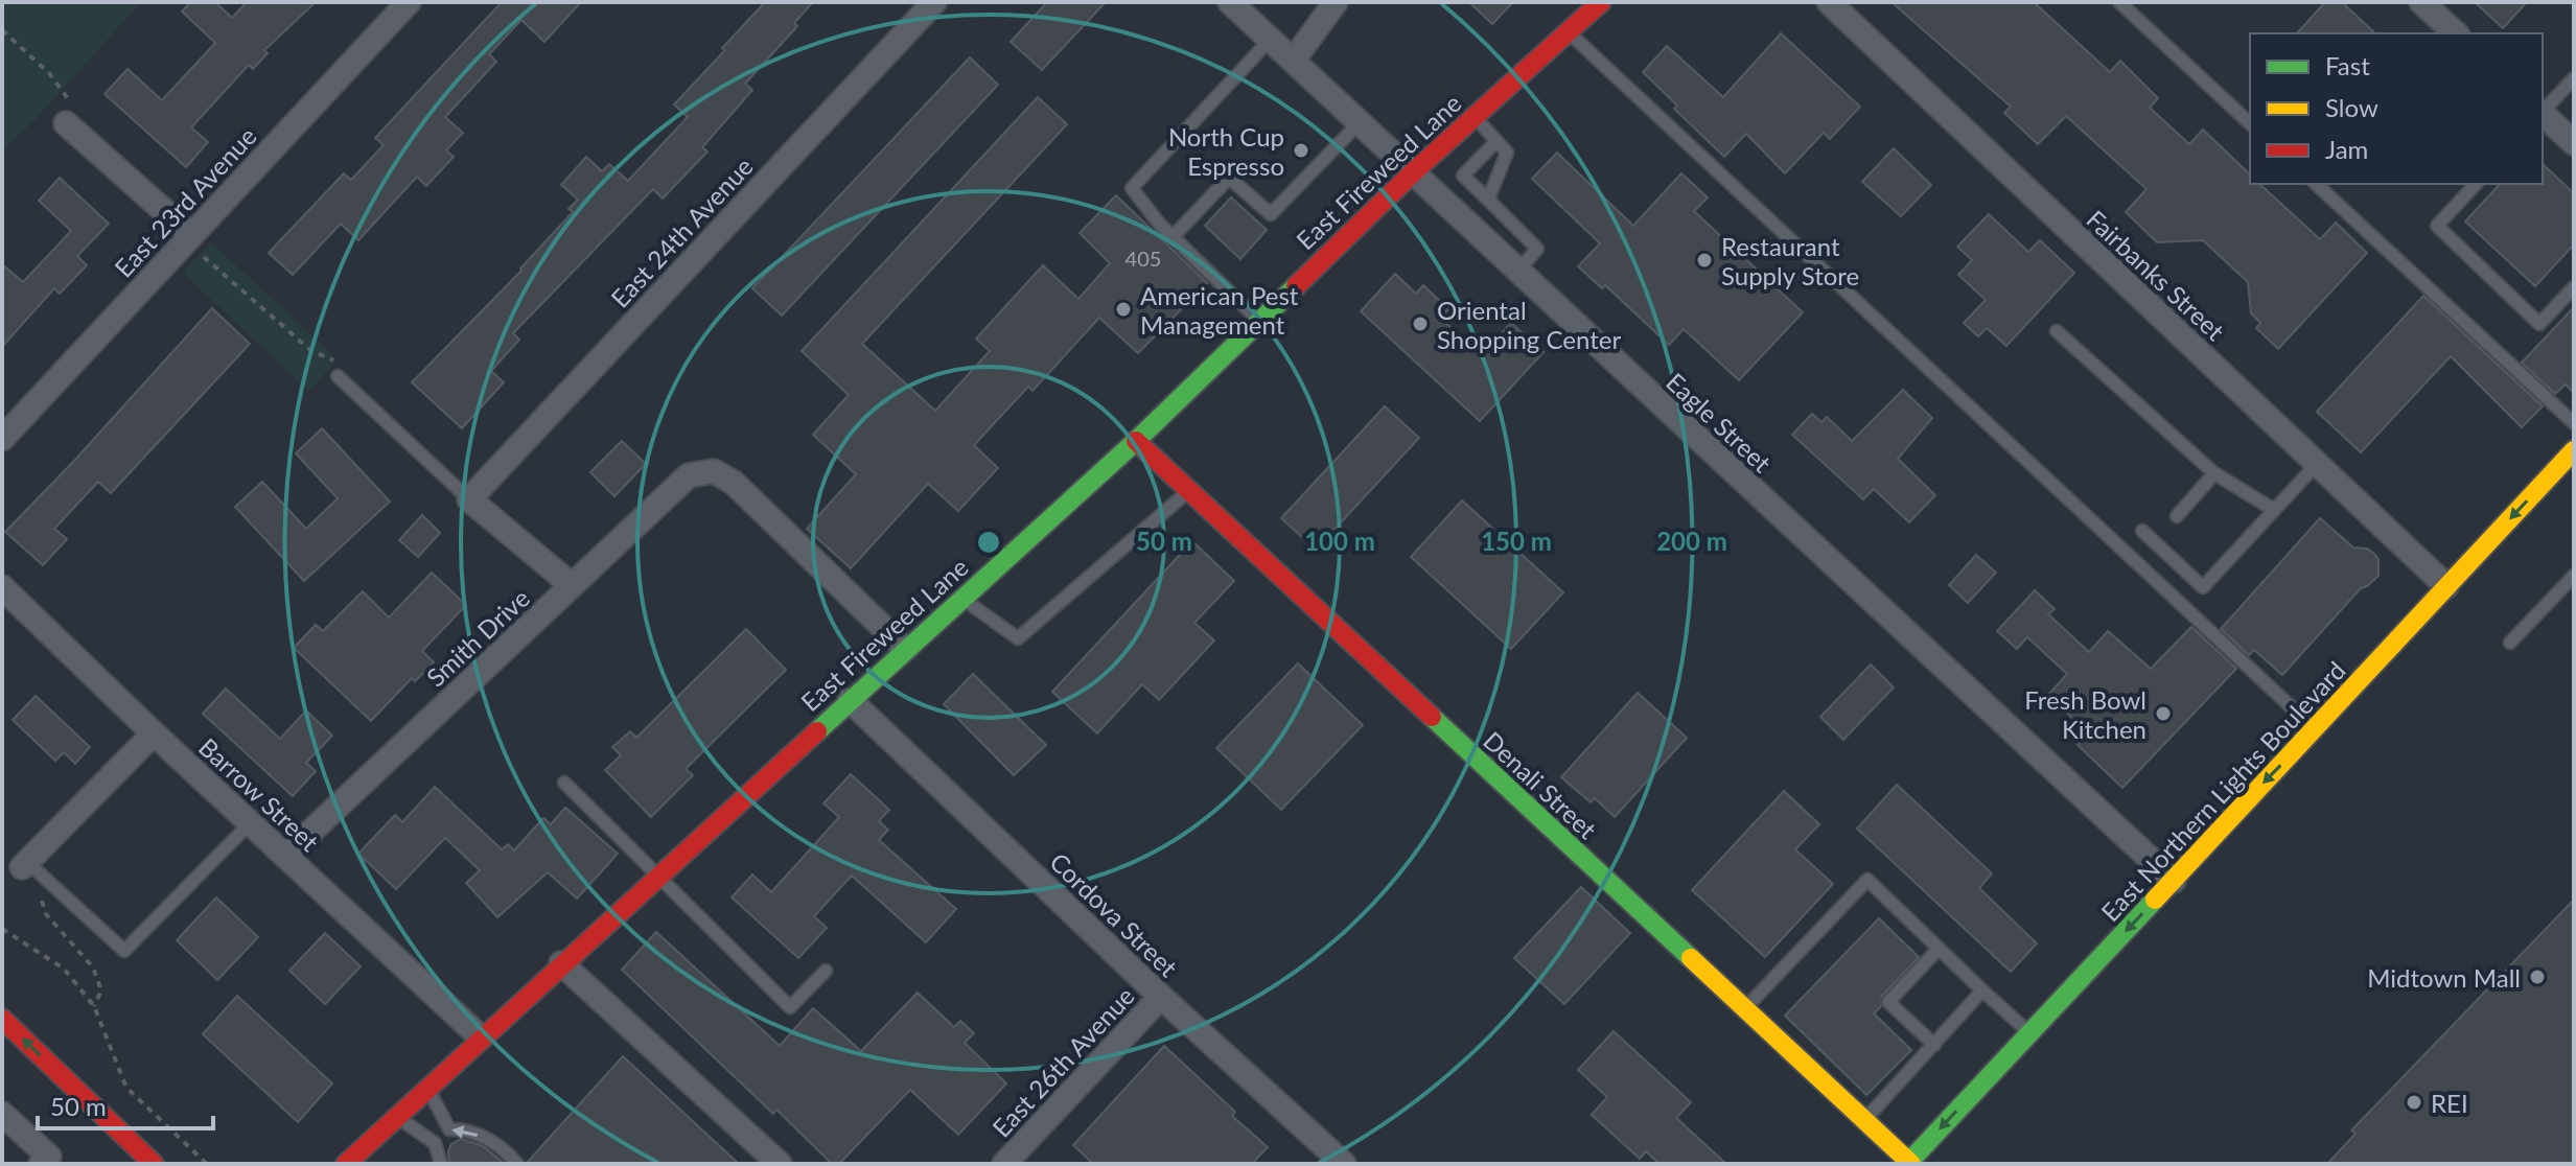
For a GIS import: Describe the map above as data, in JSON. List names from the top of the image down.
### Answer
{
  "streets": {
    "main road": ["East Fireweed Lane", "Denali Street", "East Northern Lights Boulevard"],
    "street": [
      "East 23rd Avenue",
      "East 24th Avenue",
      "Fairbanks Street",
      "Eagle Street",
      "Smith Drive",
      "Barrow Street",
      "Cordova Street",
      "East 26th Avenue"
    ]
  },
  "crossings": [
    ["East Fireweed Lane", "Eagle Street"],
    ["East Fireweed Lane", "Smith Drive"],
    ["East Fireweed Lane", "Denali Street"],
    ["East Fireweed Lane", "Barrow Street"],
    ["East Fireweed Lane", "Cordova Street"],
    ["Fairbanks Street", "East Northern Lights Boulevard"],
    ["Eagle Street", "East Northern Lights Boulevard"],
    ["Smith Drive", "Barrow Street"],
    ["Denali Street", "East Northern Lights Boulevard"],
    ["Cordova Street", "East 26th Avenue"]
  ],
  "one_way": ["East Northern Lights Boulevard"],
  "places": [
    "North Cup Espresso",
    "Restaurant Supply Store",
    "American Pest Management",
    "Oriental Shopping Center",
    "Fresh Bowl Kitchen",
    "Midtown Mall",
    "REI"
  ],
  "house_numbers": ["405"],
  "legend": ["Fast", "Slow", "Jam"],
  "scale_bar": "50 m",
  "rings": [
    "50 m",
    "100 m",
    "150 m",
    "200 m"
  ]
}
